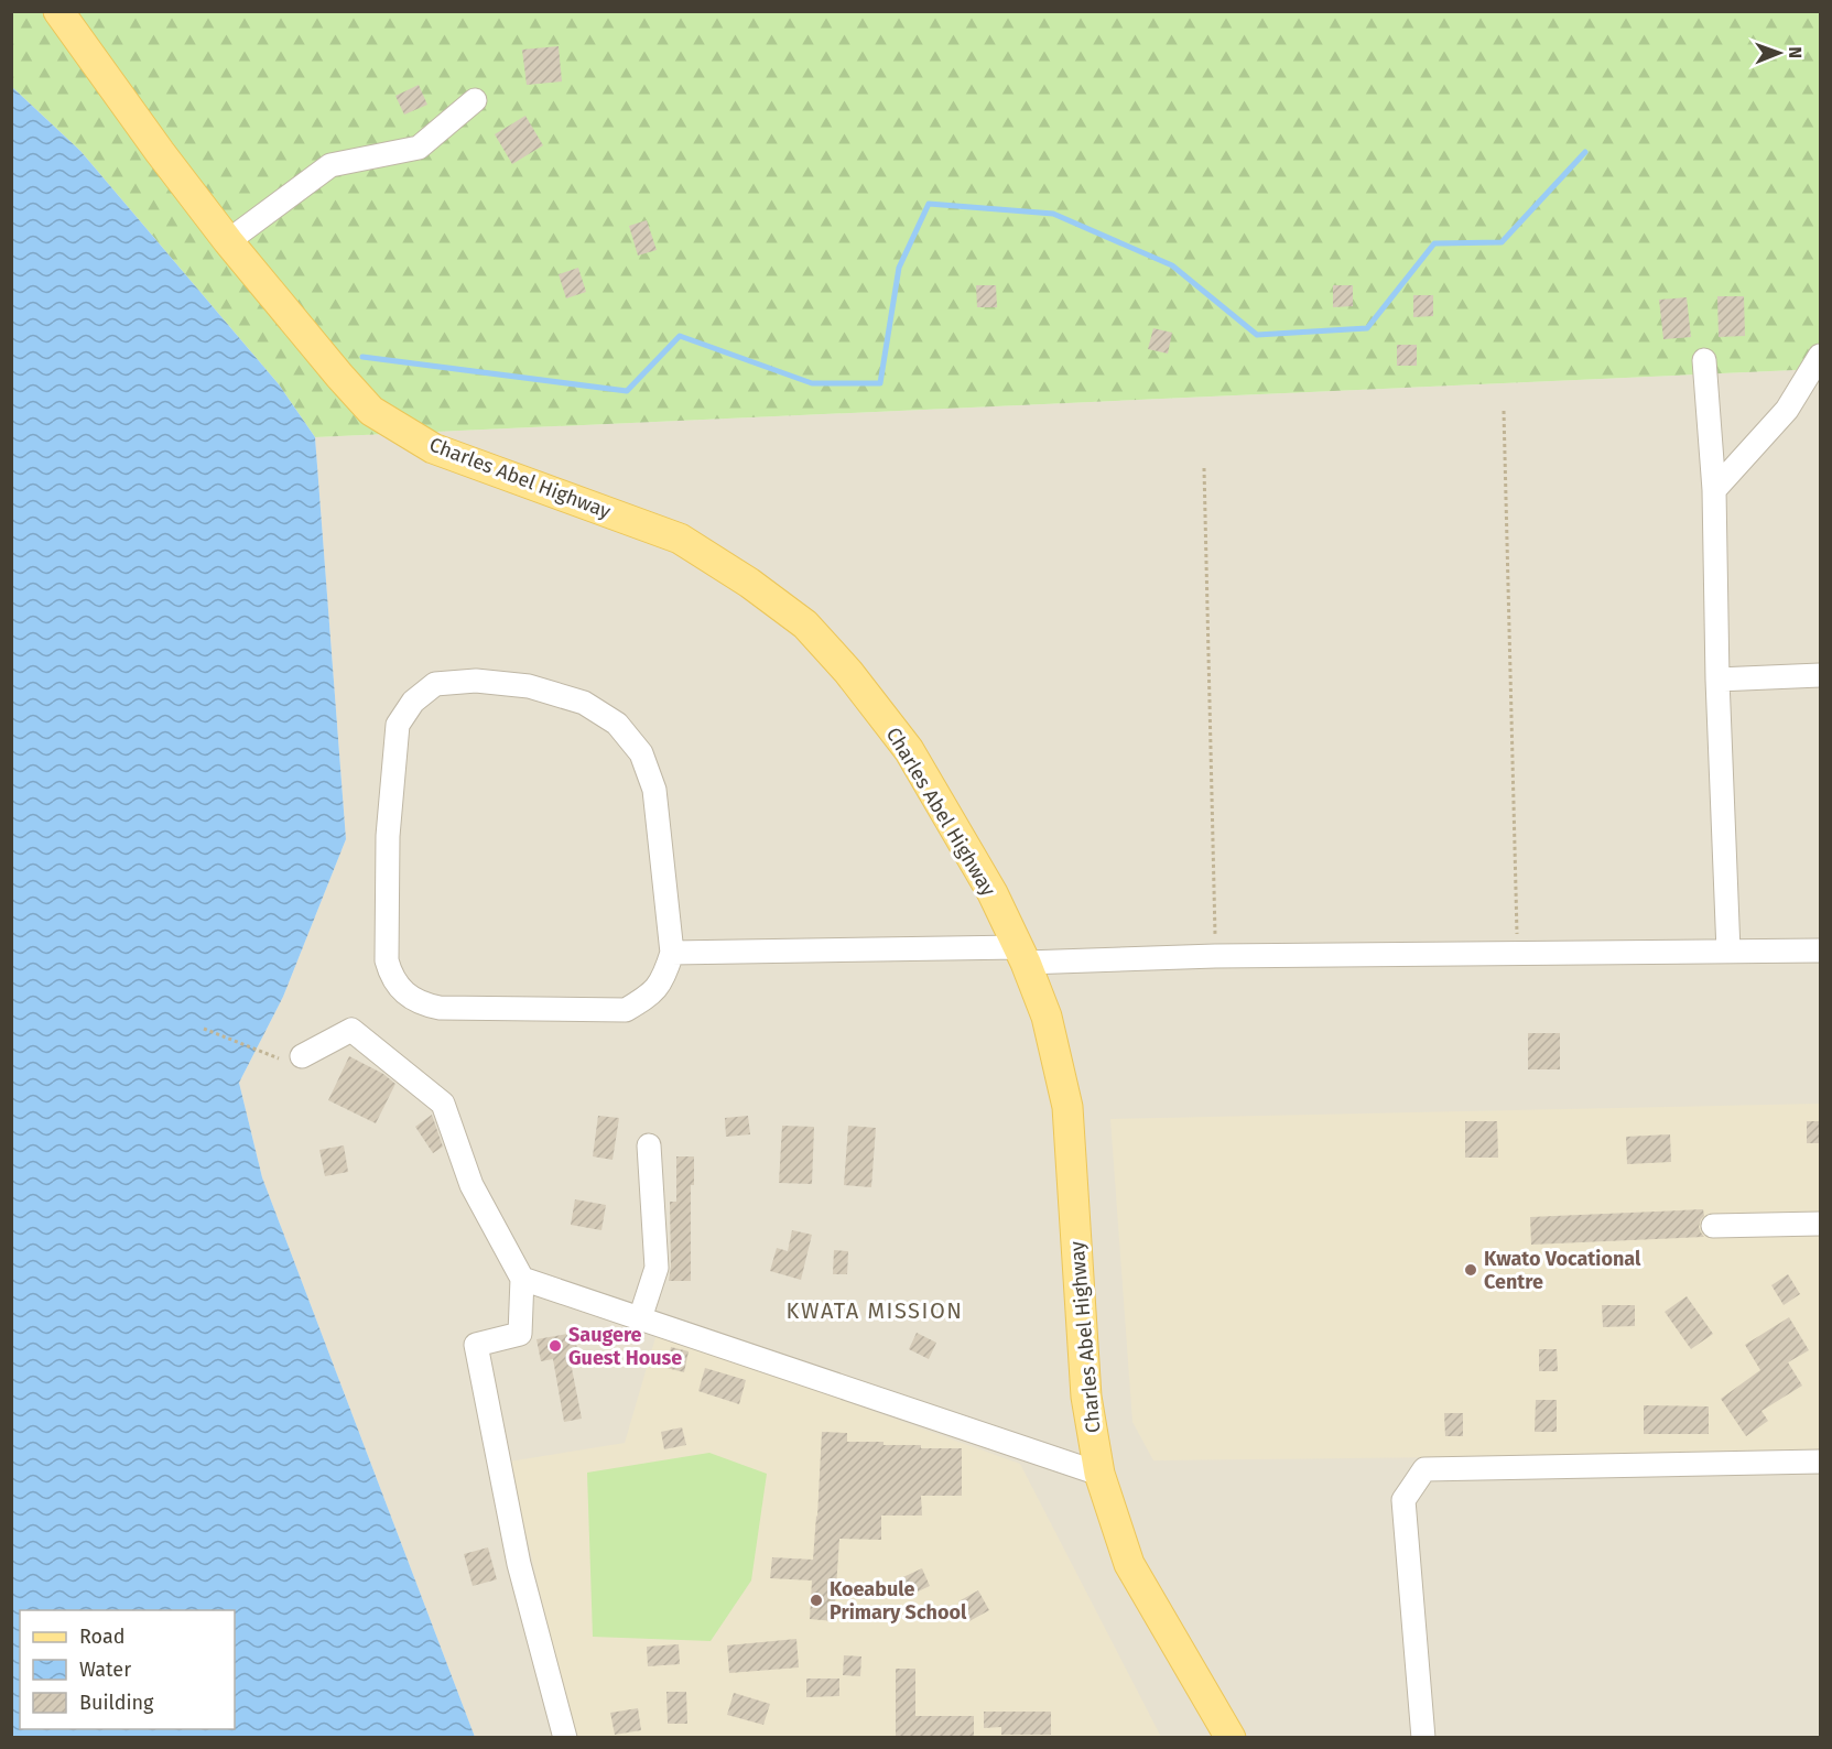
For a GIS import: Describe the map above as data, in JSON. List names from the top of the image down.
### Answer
{
  "streets": {
    "main road": ["Charles Abel Highway"]
  },
  "districts": ["KWATA MISSION"],
  "places": ["Kwato Vocational Centre", "Saugere Guest House", "Koeabule Primary School"],
  "legend": ["Road", "Water", "Building"],
  "north": "right"
}
